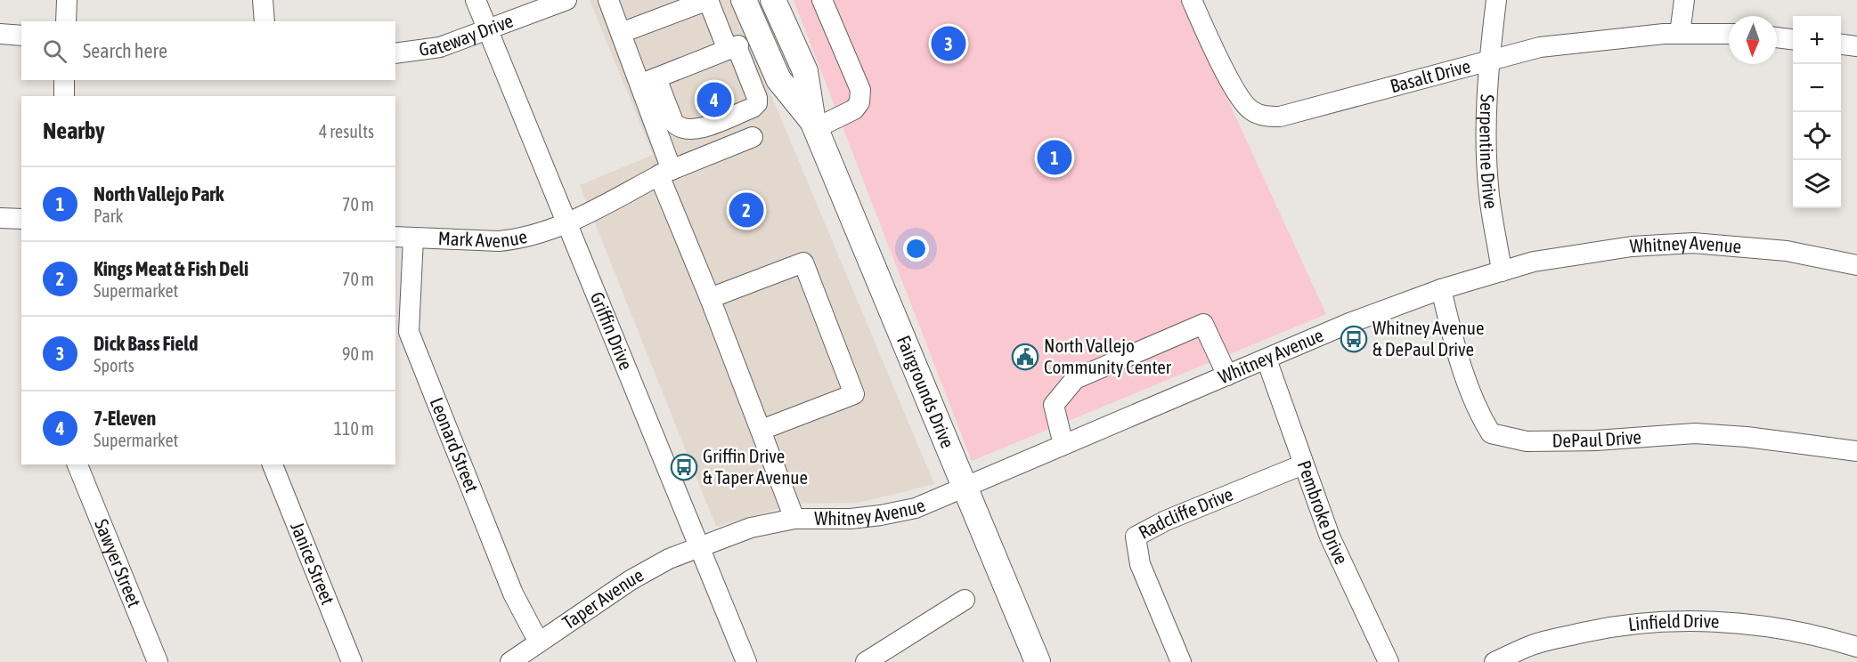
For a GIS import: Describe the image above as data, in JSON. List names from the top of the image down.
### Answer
{
  "streets": {
    "main road": ["Fairgrounds Drive"],
    "street": [
      "Gateway Drive",
      "Basalt Drive",
      "Serpentine Drive",
      "Mark Avenue",
      "Whitney Avenue",
      "Griffin Drive",
      "DePaul Drive",
      "Leonard Street",
      "Pembroke Drive",
      "Radcliffe Drive",
      "Sawyer Street",
      "Janice Street",
      "Taper Avenue",
      "Linfield Drive"
    ]
  },
  "crossings": [
    ["Gateway Drive", "Griffin Drive"],
    ["Basalt Drive", "Serpentine Drive"],
    ["Serpentine Drive", "Whitney Avenue"],
    ["Mark Avenue", "Griffin Drive"],
    ["Mark Avenue", "Leonard Street"],
    ["Whitney Avenue", "Griffin Drive"],
    ["Whitney Avenue", "Fairgrounds Drive"],
    ["Whitney Avenue", "DePaul Drive"],
    ["Whitney Avenue", "Pembroke Drive"],
    ["Whitney Avenue", "Taper Avenue"],
    ["Griffin Drive", "Taper Avenue"],
    ["Leonard Street", "Taper Avenue"],
    ["Pembroke Drive", "Radcliffe Drive"]
  ],
  "places": {
    "bus stop": ["Whitney Avenue & DePaul Drive", "Griffin Drive & Taper Avenue"],
    "public building": ["North Vallejo Community Center"]
  },
  "north": "bottom",
  "page": {
    "map_buttons": ["+", "−"],
    "search": "Search here",
    "pins": [
      "3",
      "4",
      "1",
      "2"
    ],
    "heading": ["Nearby", "4 results"],
    "list": [
      {
        "mark": "1",
        "name": "North Vallejo Park",
        "note": "Park",
        "value": "70 m"
      },
      {
        "mark": "2",
        "name": "Kings Meat & Fish Deli",
        "note": "Supermarket",
        "value": "70 m"
      },
      {
        "mark": "3",
        "name": "Dick Bass Field",
        "note": "Sports",
        "value": "90 m"
      },
      {
        "mark": "4",
        "name": "7-Eleven",
        "note": "Supermarket",
        "value": "110 m"
      }
    ]
  }
}
